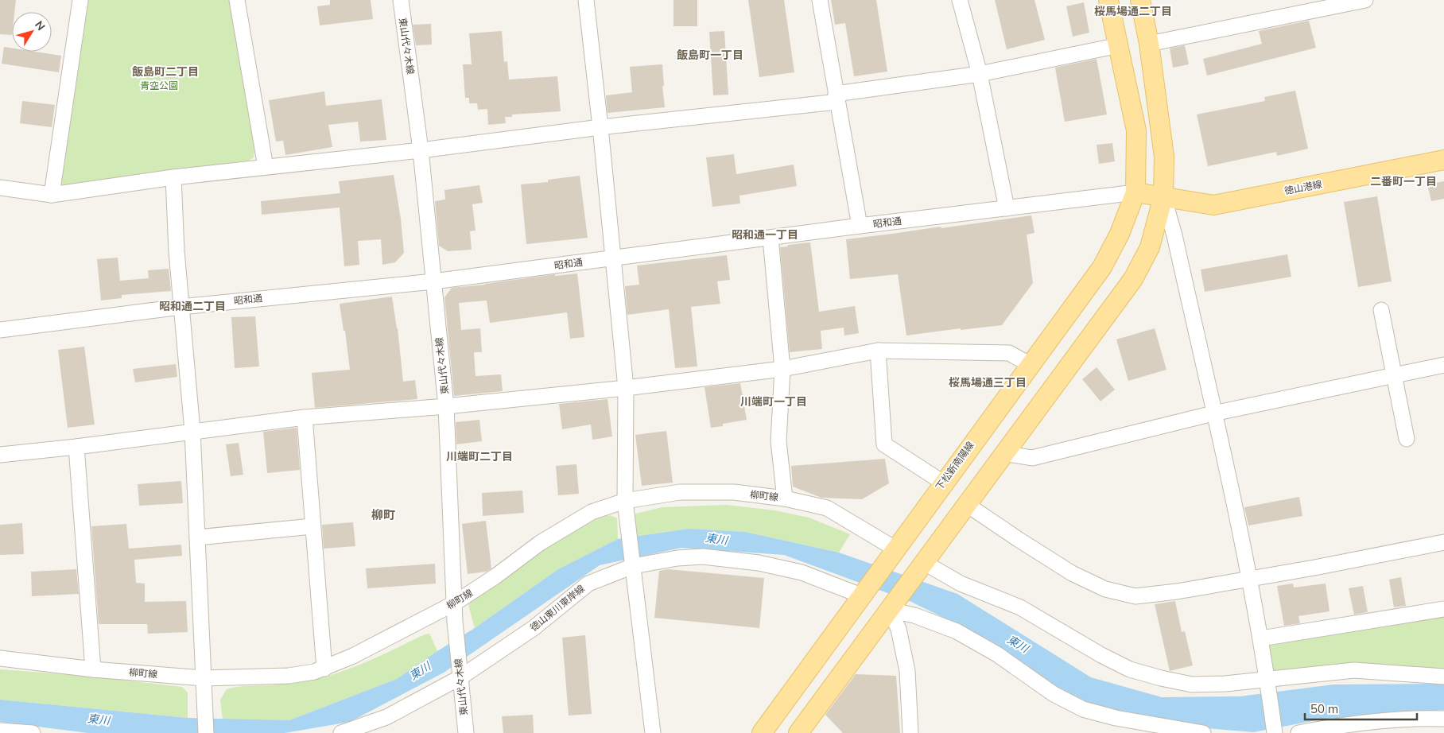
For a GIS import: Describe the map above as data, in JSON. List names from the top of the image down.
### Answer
{
  "streets": {
    "main road": ["徳山港線", "下松新南陽線"],
    "street": [
      "東山代々木線",
      "昭和通",
      "柳町線",
      "徳山東川東岸線"
    ]
  },
  "crossings": [
    ["東山代々木線", "昭和通"],
    ["東山代々木線", "柳町線"],
    ["東山代々木線", "徳山東川東岸線"],
    ["徳山港線", "昭和通"],
    ["徳山港線", "下松新南陽線"],
    ["昭和通", "下松新南陽線"],
    ["下松新南陽線", "柳町線"],
    ["下松新南陽線", "徳山東川東岸線"]
  ],
  "districts": [
    "桜馬場通二丁目",
    "飯島町一丁目",
    "飯島町二丁目",
    "二番町一丁目",
    "昭和通一丁目",
    "昭和通二丁目",
    "桜馬場通三丁目",
    "川端町一丁目",
    "川端町二丁目",
    "柳町"
  ],
  "water": ["東川"],
  "parks": ["青空公園"],
  "scale_bar": "50 m",
  "north": "top right"
}
